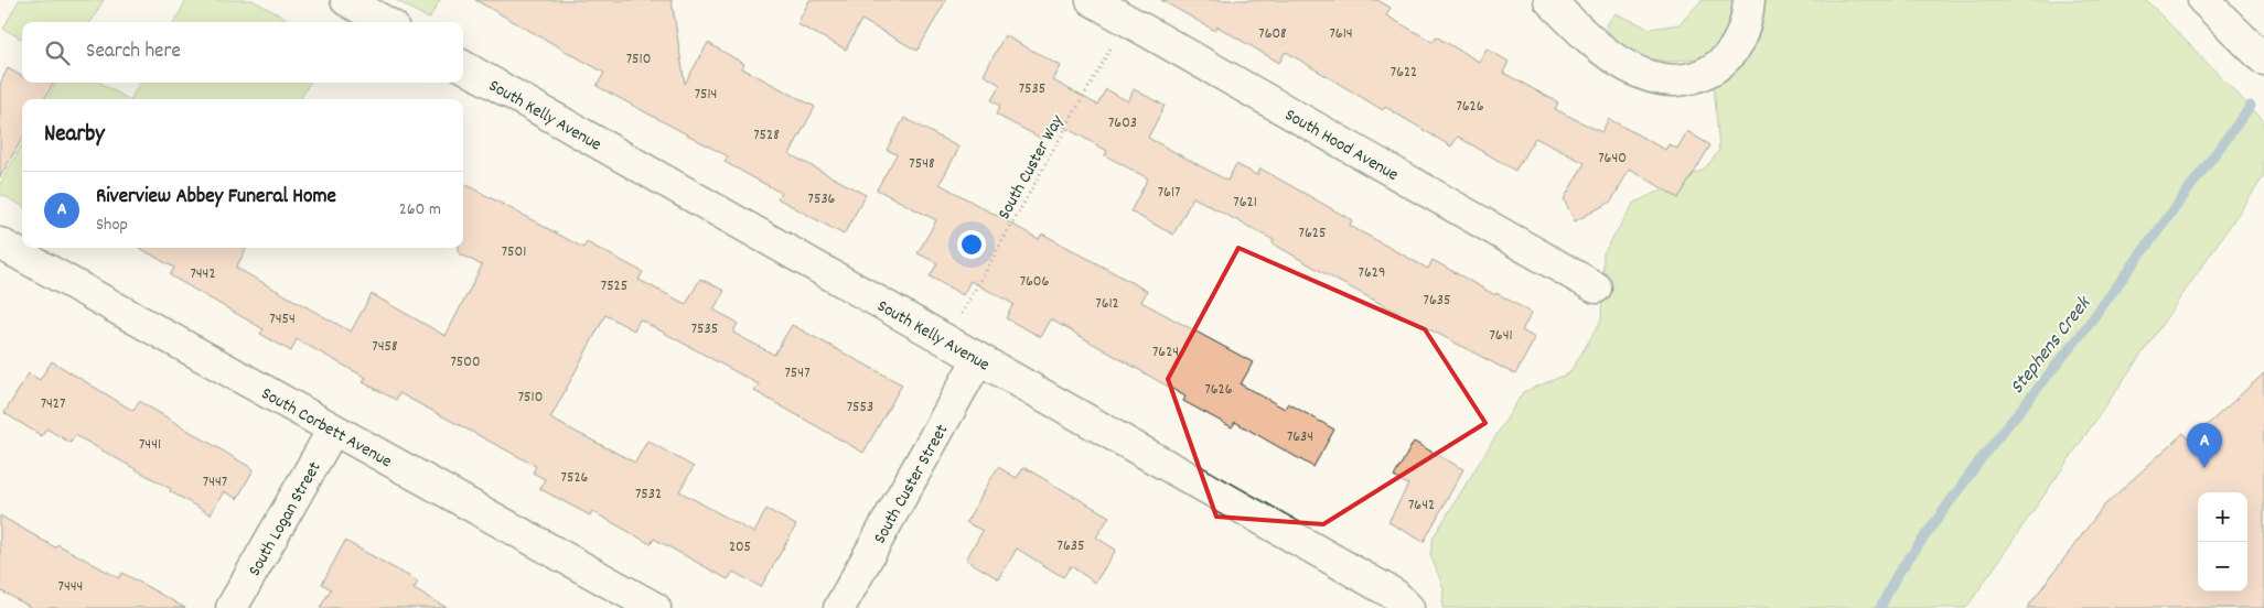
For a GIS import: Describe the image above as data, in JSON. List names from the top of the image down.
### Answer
{
  "streets": {
    "street": [
      "South Kelly Avenue",
      "South Hood Avenue",
      "South Corbett Avenue",
      "South Custer Street",
      "South Logan Street"
    ],
    "path": ["South Custer Way"]
  },
  "crossings": [
    ["South Kelly Avenue", "South Custer Street"],
    ["South Corbett Avenue", "South Logan Street"]
  ],
  "water": ["Stephens Creek"],
  "house_numbers": [
    "7608",
    "7614",
    "7510",
    "7622",
    "7535",
    "7514",
    "7626",
    "7603",
    "7528",
    "7640",
    "7548",
    "7617",
    "7536",
    "7621",
    "7625",
    "7501",
    "7629",
    "7442",
    "7606",
    "7525",
    "7635",
    "7612",
    "7454",
    "7535",
    "7641",
    "7458",
    "7624",
    "7500",
    "7547",
    "7626",
    "7510",
    "7427",
    "7553",
    "7634",
    "7441",
    "7526",
    "7447",
    "7532",
    "7642",
    "7635",
    "205",
    "7444"
  ],
  "page": {
    "search": "Search here",
    "heading": "Nearby",
    "list": [
      {
        "mark": "A",
        "name": "Riverview Abbey Funeral Home",
        "note": "Shop",
        "value": "260 m"
      }
    ],
    "pins": "A",
    "map_buttons": ["+", "−"]
  }
}
